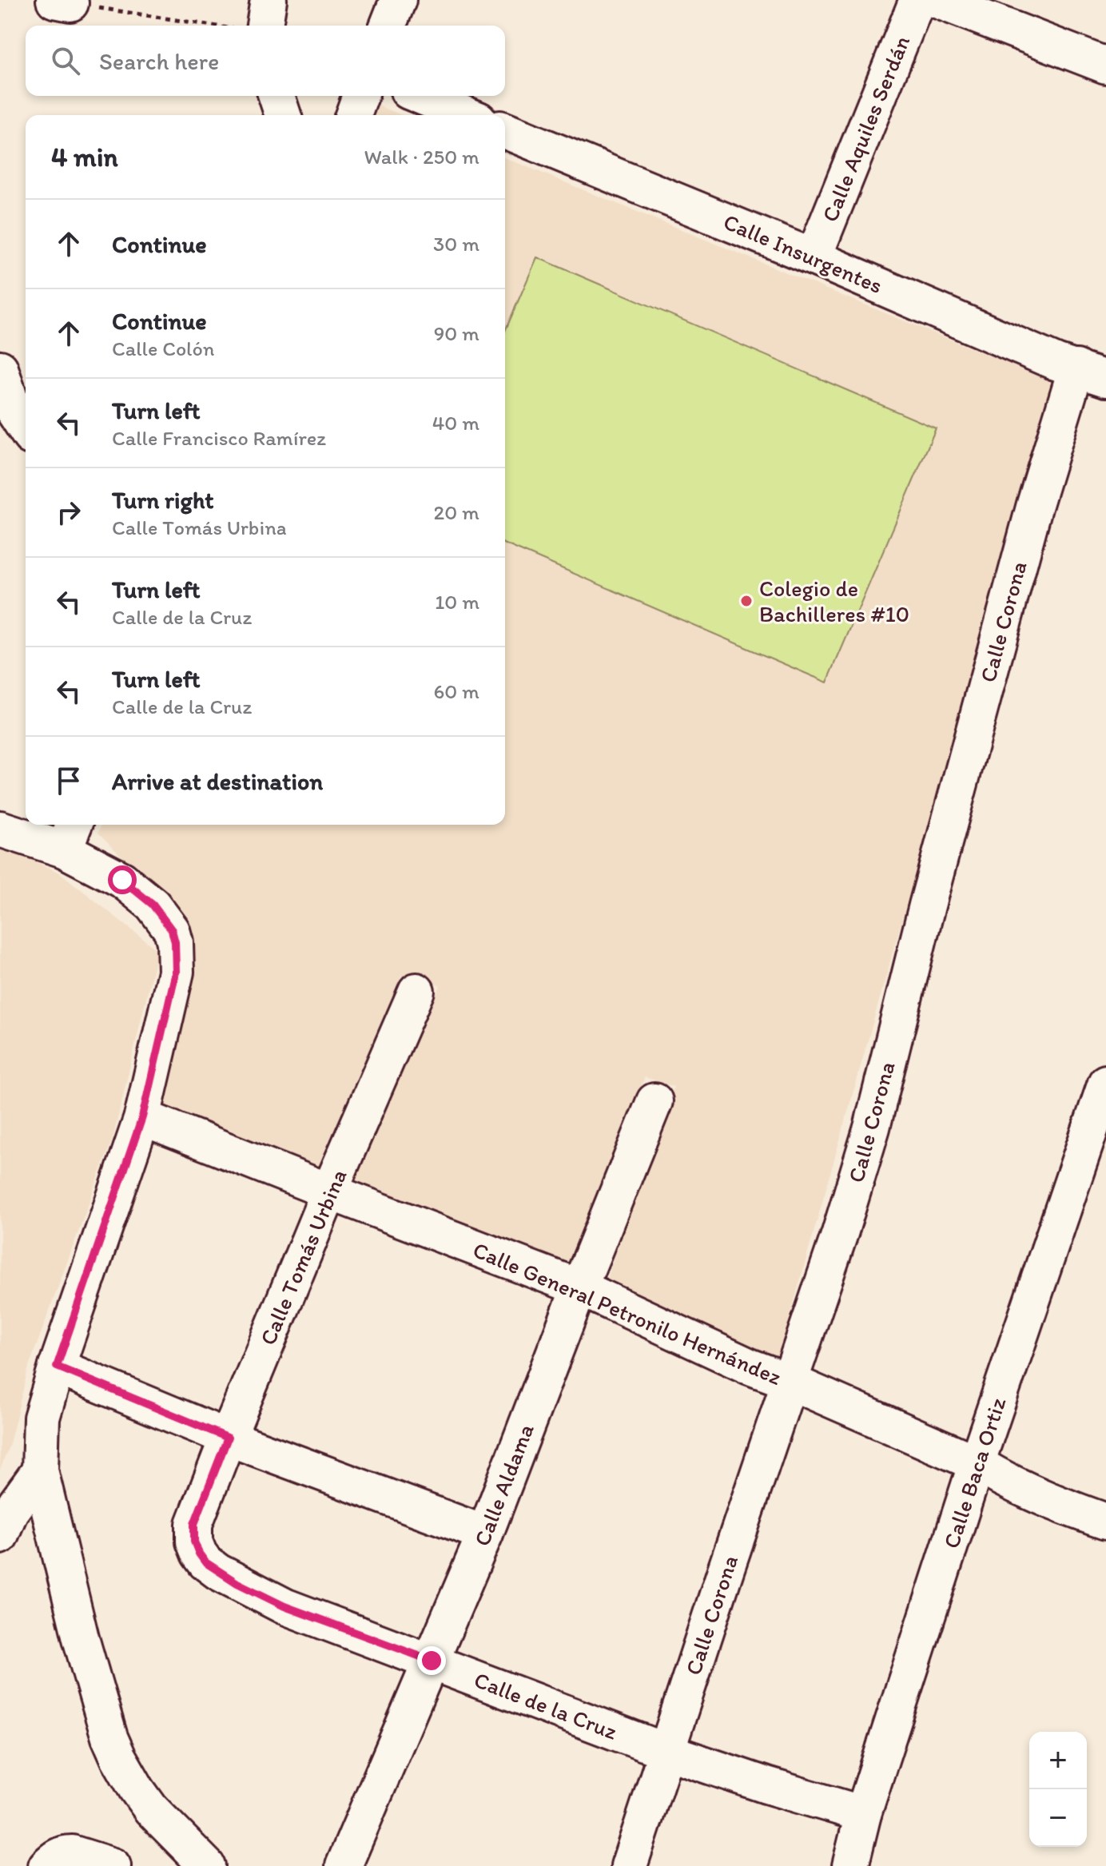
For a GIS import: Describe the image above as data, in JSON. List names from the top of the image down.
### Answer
{
  "streets": {
    "street": [
      "Calle Aquiles Serdán",
      "Calle Insurgentes",
      "Calle Corona",
      "Calle Tomás Urbina",
      "Calle General Petronilo Hernández",
      "Calle Baca Ortiz",
      "Calle Aldama",
      "Calle de la Cruz"
    ]
  },
  "crossings": [
    ["Calle Aquiles Serdán", "Calle Insurgentes"],
    ["Calle Insurgentes", "Calle Corona"],
    ["Calle Corona", "Calle General Petronilo Hernández"],
    ["Calle Corona", "Calle de la Cruz"],
    ["Calle Tomás Urbina", "Calle General Petronilo Hernández"],
    ["Calle Tomás Urbina", "Calle de la Cruz"],
    ["Calle General Petronilo Hernández", "Calle Baca Ortiz"],
    ["Calle General Petronilo Hernández", "Calle Aldama"],
    ["Calle Baca Ortiz", "Calle de la Cruz"],
    ["Calle Aldama", "Calle de la Cruz"]
  ],
  "places": ["Colegio de Bachilleres #10"],
  "page": {
    "search": "Search here",
    "heading": ["4 min", "Walk · 250 m"],
    "list": [
      ["Continue", "30 m"],
      ["Continue", "Calle Colón", "90 m"],
      ["Turn left", "Calle Francisco Ramírez", "40 m"],
      ["Turn right", "Calle Tomás Urbina", "20 m"],
      ["Turn left", "Calle de la Cruz", "10 m"],
      ["Turn left", "Calle de la Cruz", "60 m"],
      "Arrive at destination"
    ],
    "map_buttons": ["+", "−"]
  }
}
